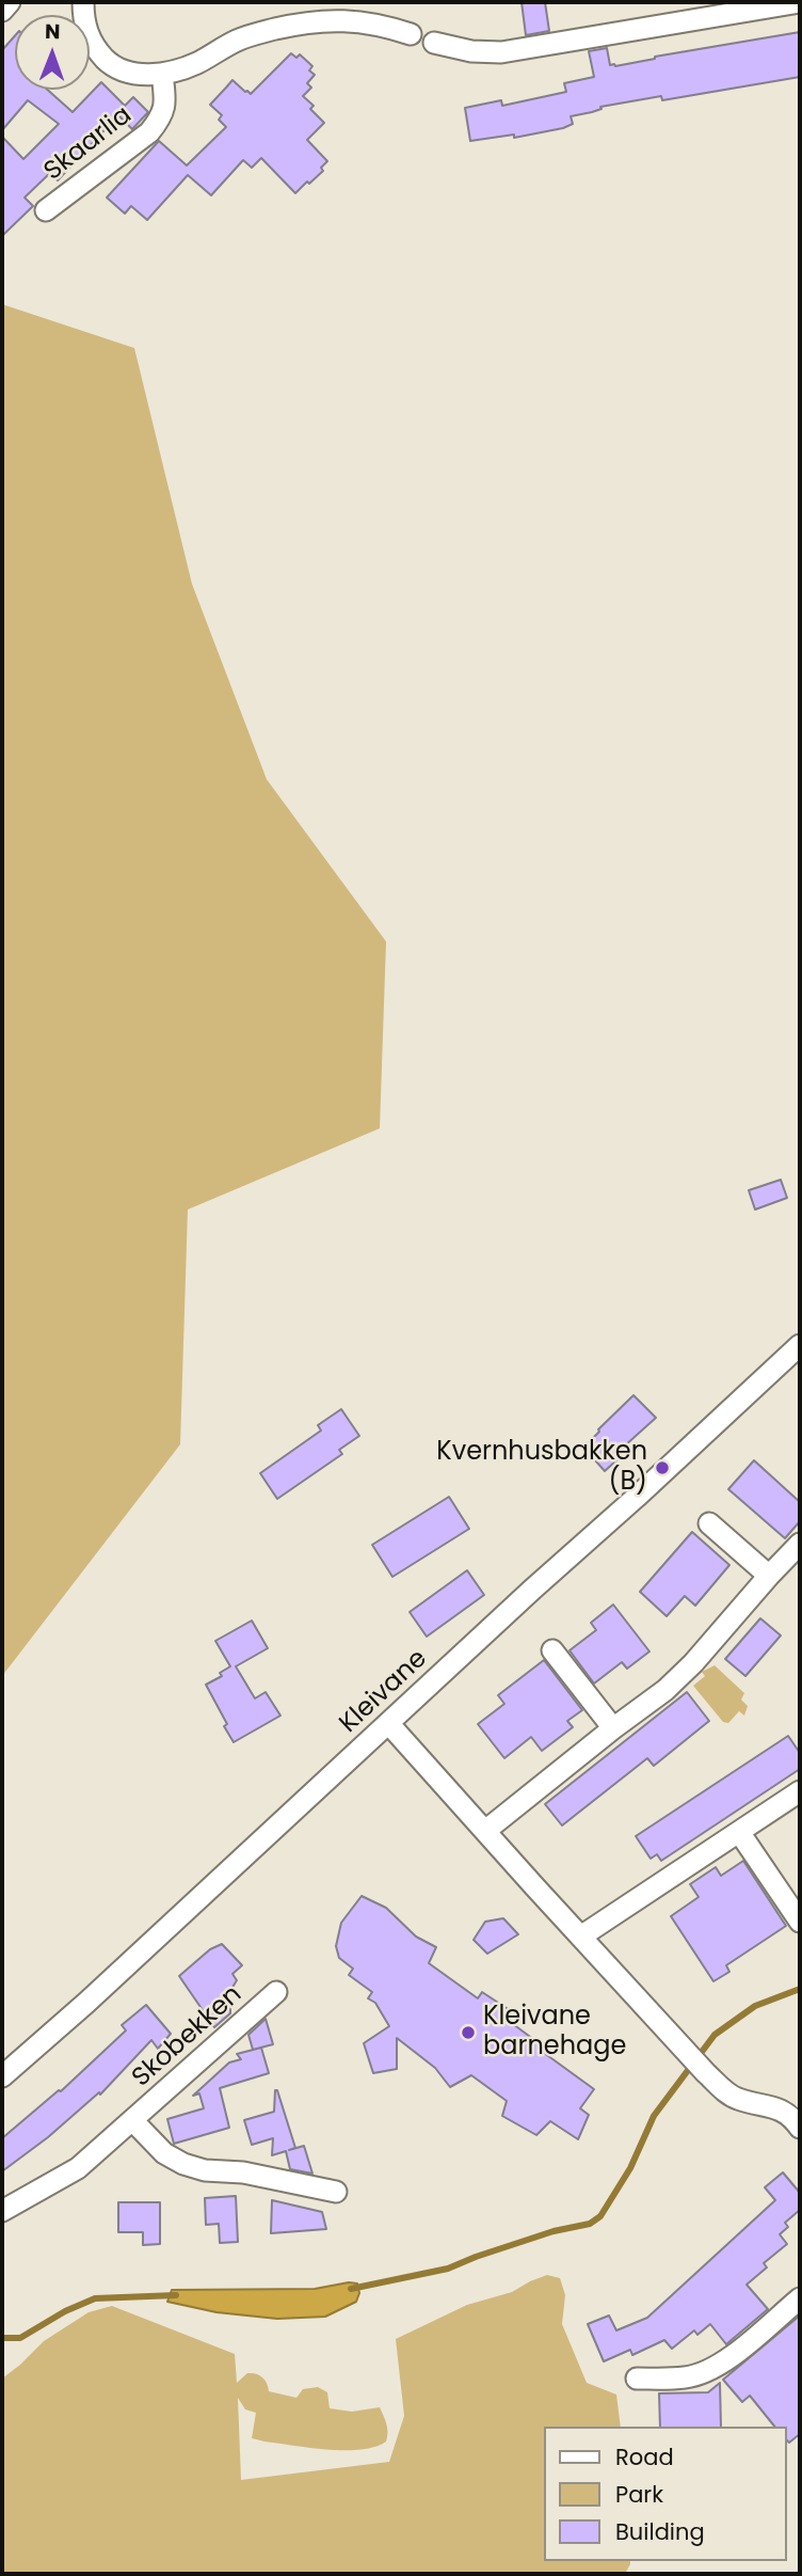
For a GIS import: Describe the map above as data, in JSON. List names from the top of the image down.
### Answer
{
  "streets": {
    "street": ["Skaarlia", "Kleivane", "Skobekken"]
  },
  "places": ["Kvernhusbakken (B)", "Kleivane barnehage"],
  "legend": ["Road", "Park", "Building"],
  "north": "top"
}
